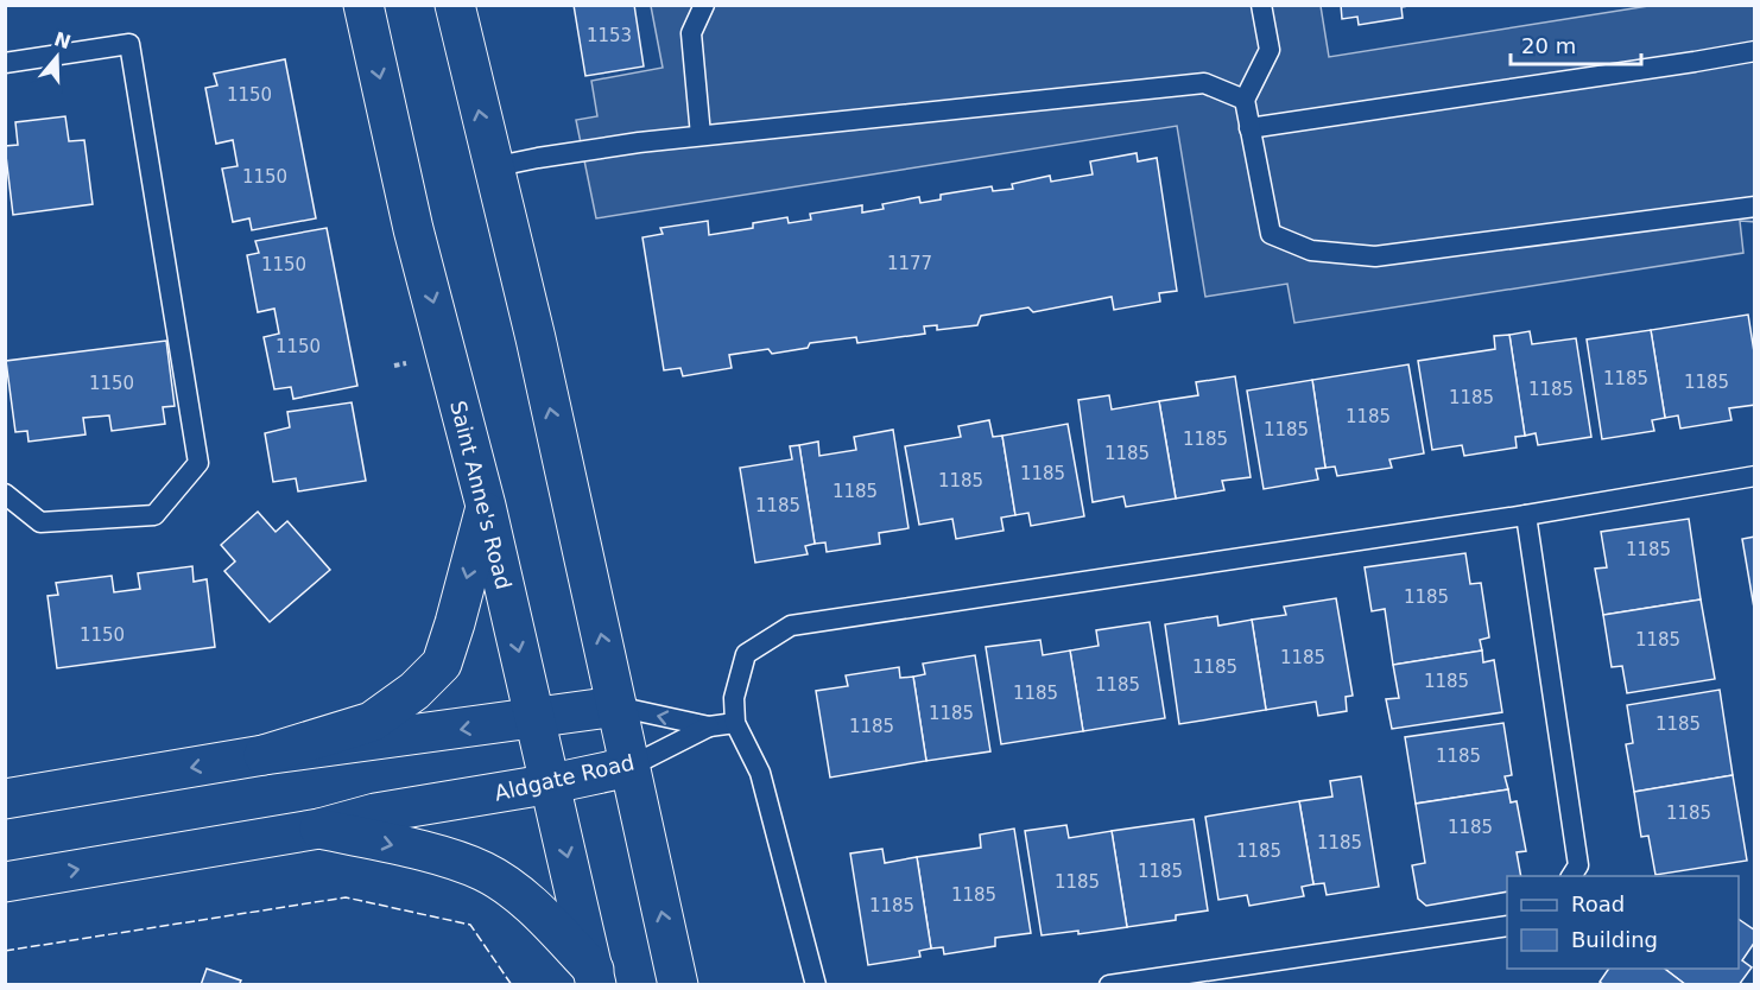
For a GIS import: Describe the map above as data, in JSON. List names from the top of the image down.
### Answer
{
  "streets": {
    "main road": ["Saint Anne's Road", "Aldgate Road"]
  },
  "crossings": [
    ["Saint Anne's Road", "Aldgate Road"]
  ],
  "one_way": ["Aldgate Road"],
  "house_numbers": [
    "1153",
    "1150",
    "1150",
    "1177",
    "1150",
    "1150",
    "1185",
    "1185",
    "1150",
    "1185",
    "1185",
    "1185",
    "1185",
    "1185",
    "1185",
    "1185",
    "1185",
    "1185",
    "1185",
    "1185",
    "1185",
    "1150",
    "1185",
    "1185",
    "1185",
    "1185",
    "1185",
    "1185",
    "1185",
    "1185",
    "1185",
    "1185",
    "1185",
    "1185",
    "1185",
    "1185",
    "1185",
    "1185",
    "1185",
    "1185"
  ],
  "legend": ["Road", "Building"],
  "scale_bar": "20 m",
  "north": "top"
}
